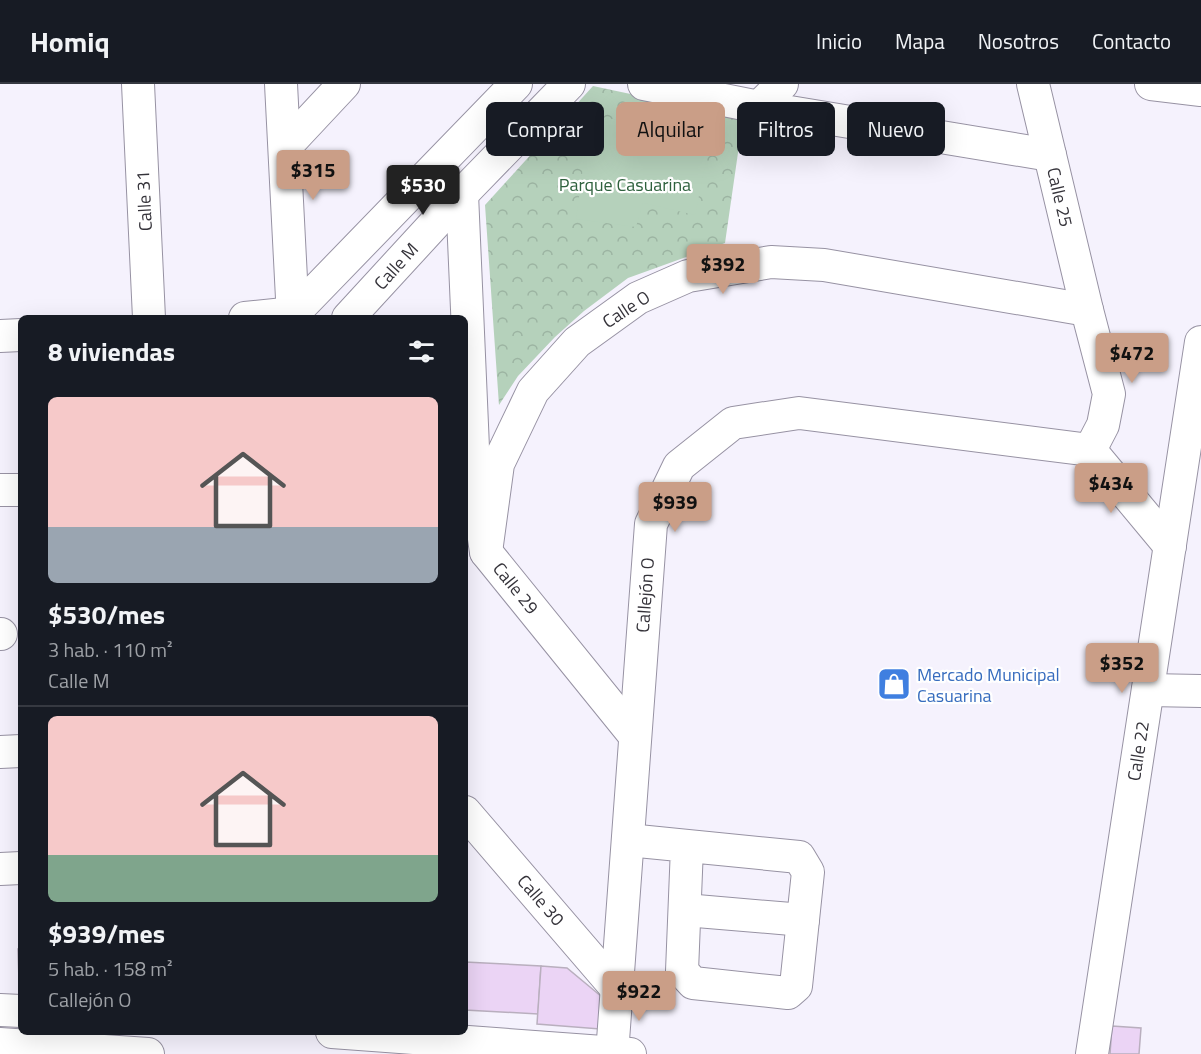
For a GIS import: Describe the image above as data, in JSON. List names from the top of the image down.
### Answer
{
  "streets": {
    "street": [
      "Calle 25",
      "Calle 31",
      "Calle M",
      "Calle O",
      "Calle 29",
      "Callejón O",
      "Calle 22",
      "Calle 30"
    ]
  },
  "crossings": [
    ["Calle 25", "Calle O"],
    ["Calle M", "Calle 29"],
    ["Calle O", "Calle 29"],
    ["Calle 29", "Callejón O"],
    ["Callejón O", "Calle 30"]
  ],
  "parks": ["Parque Casuarina"],
  "places": {
    "shop": ["Mercado Municipal Casuarina"]
  },
  "page": {
    "header": "Homiq",
    "nav": [
      "Inicio",
      "Mapa",
      "Nosotros",
      "Contacto"
    ],
    "chip": [
      "Comprar",
      "Alquilar",
      "Filtros",
      "Nuevo"
    ],
    "price": [
      "$315",
      "$530",
      "$392",
      "$472",
      "$434",
      "$939",
      "$352",
      "$922"
    ],
    "heading": "8 viviendas",
    "list": [
      {
        "name": "$530/mes",
        "note": "3 hab. · 110 m² · Calle M"
      },
      {
        "name": "$939/mes",
        "note": "5 hab. · 158 m² · Callejón O"
      }
    ]
  }
}
